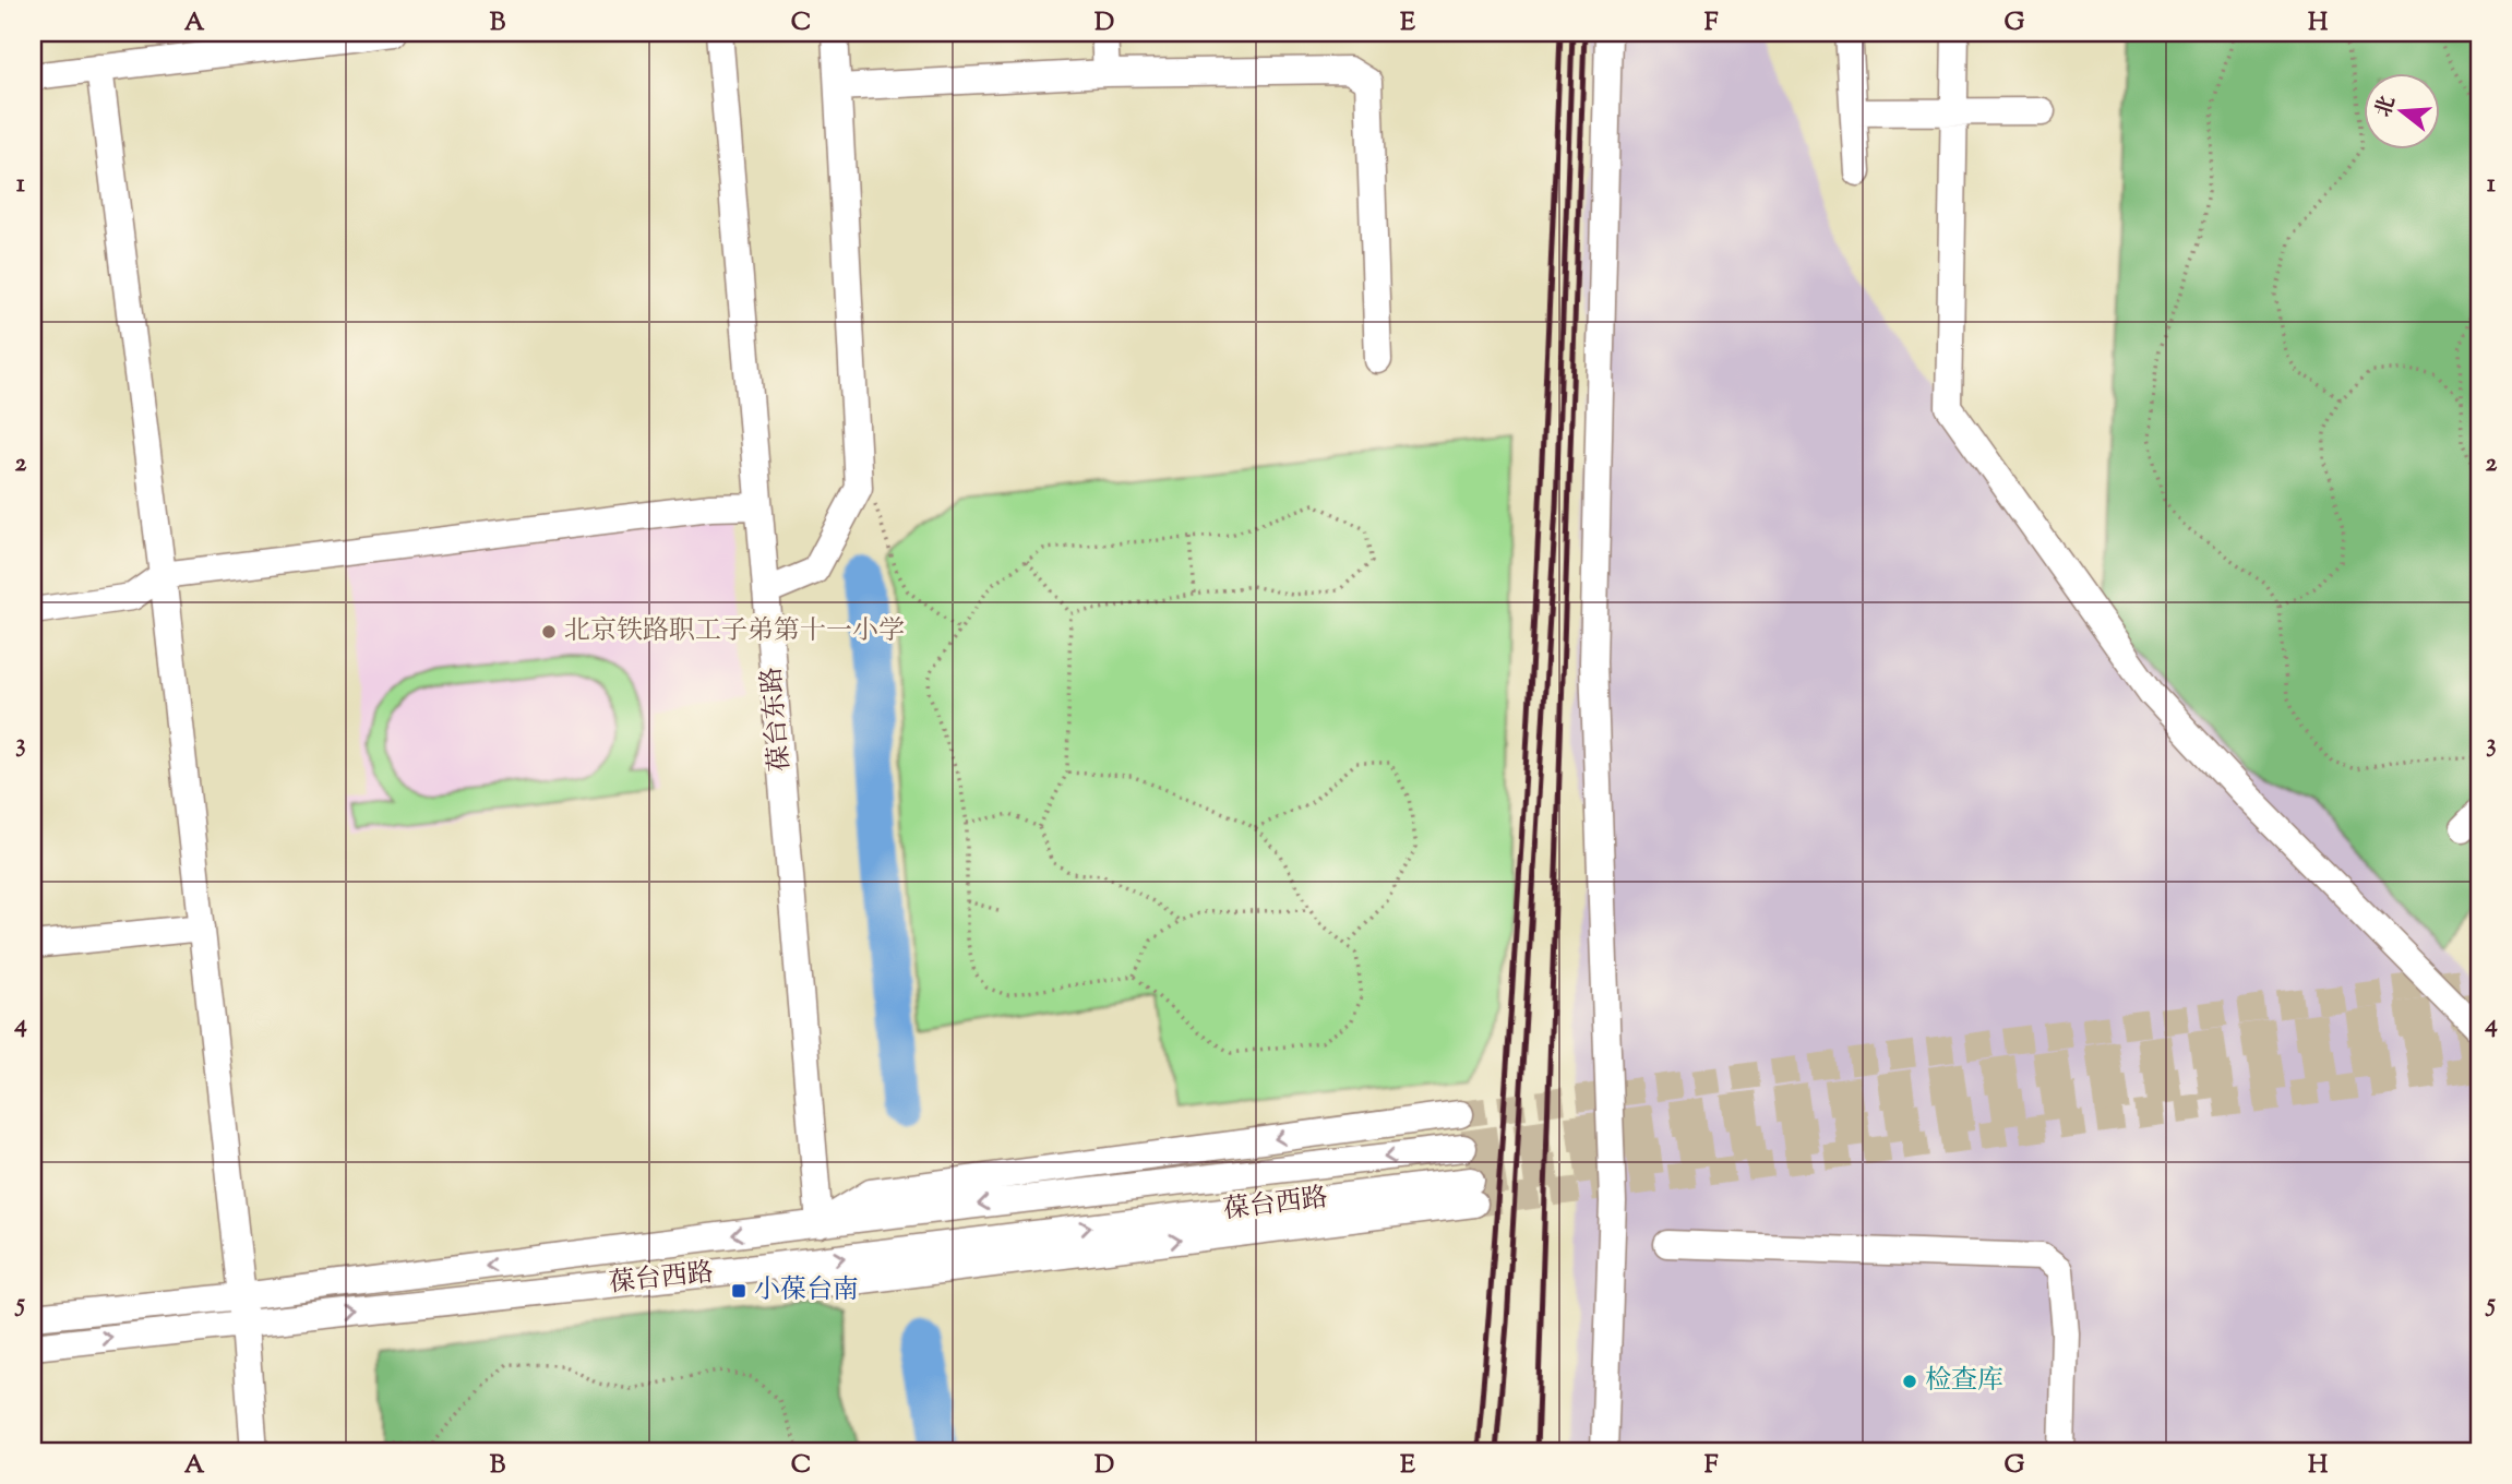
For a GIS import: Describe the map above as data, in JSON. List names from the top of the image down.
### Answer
{
  "streets": {
    "street": ["葆台东路", "葆台西路"]
  },
  "crossings": [
    ["葆台东路", "葆台西路"]
  ],
  "places": {
    "other": ["北京铁路职工子弟第十一小学", "检查库"],
    "transit": ["小葆台南"]
  },
  "north": "left",
  "grid": {
    "columns": [
      "A",
      "B",
      "C",
      "D",
      "E",
      "F",
      "G",
      "H"
    ],
    "rows": [
      "1",
      "2",
      "3",
      "4",
      "5"
    ]
  }
}
